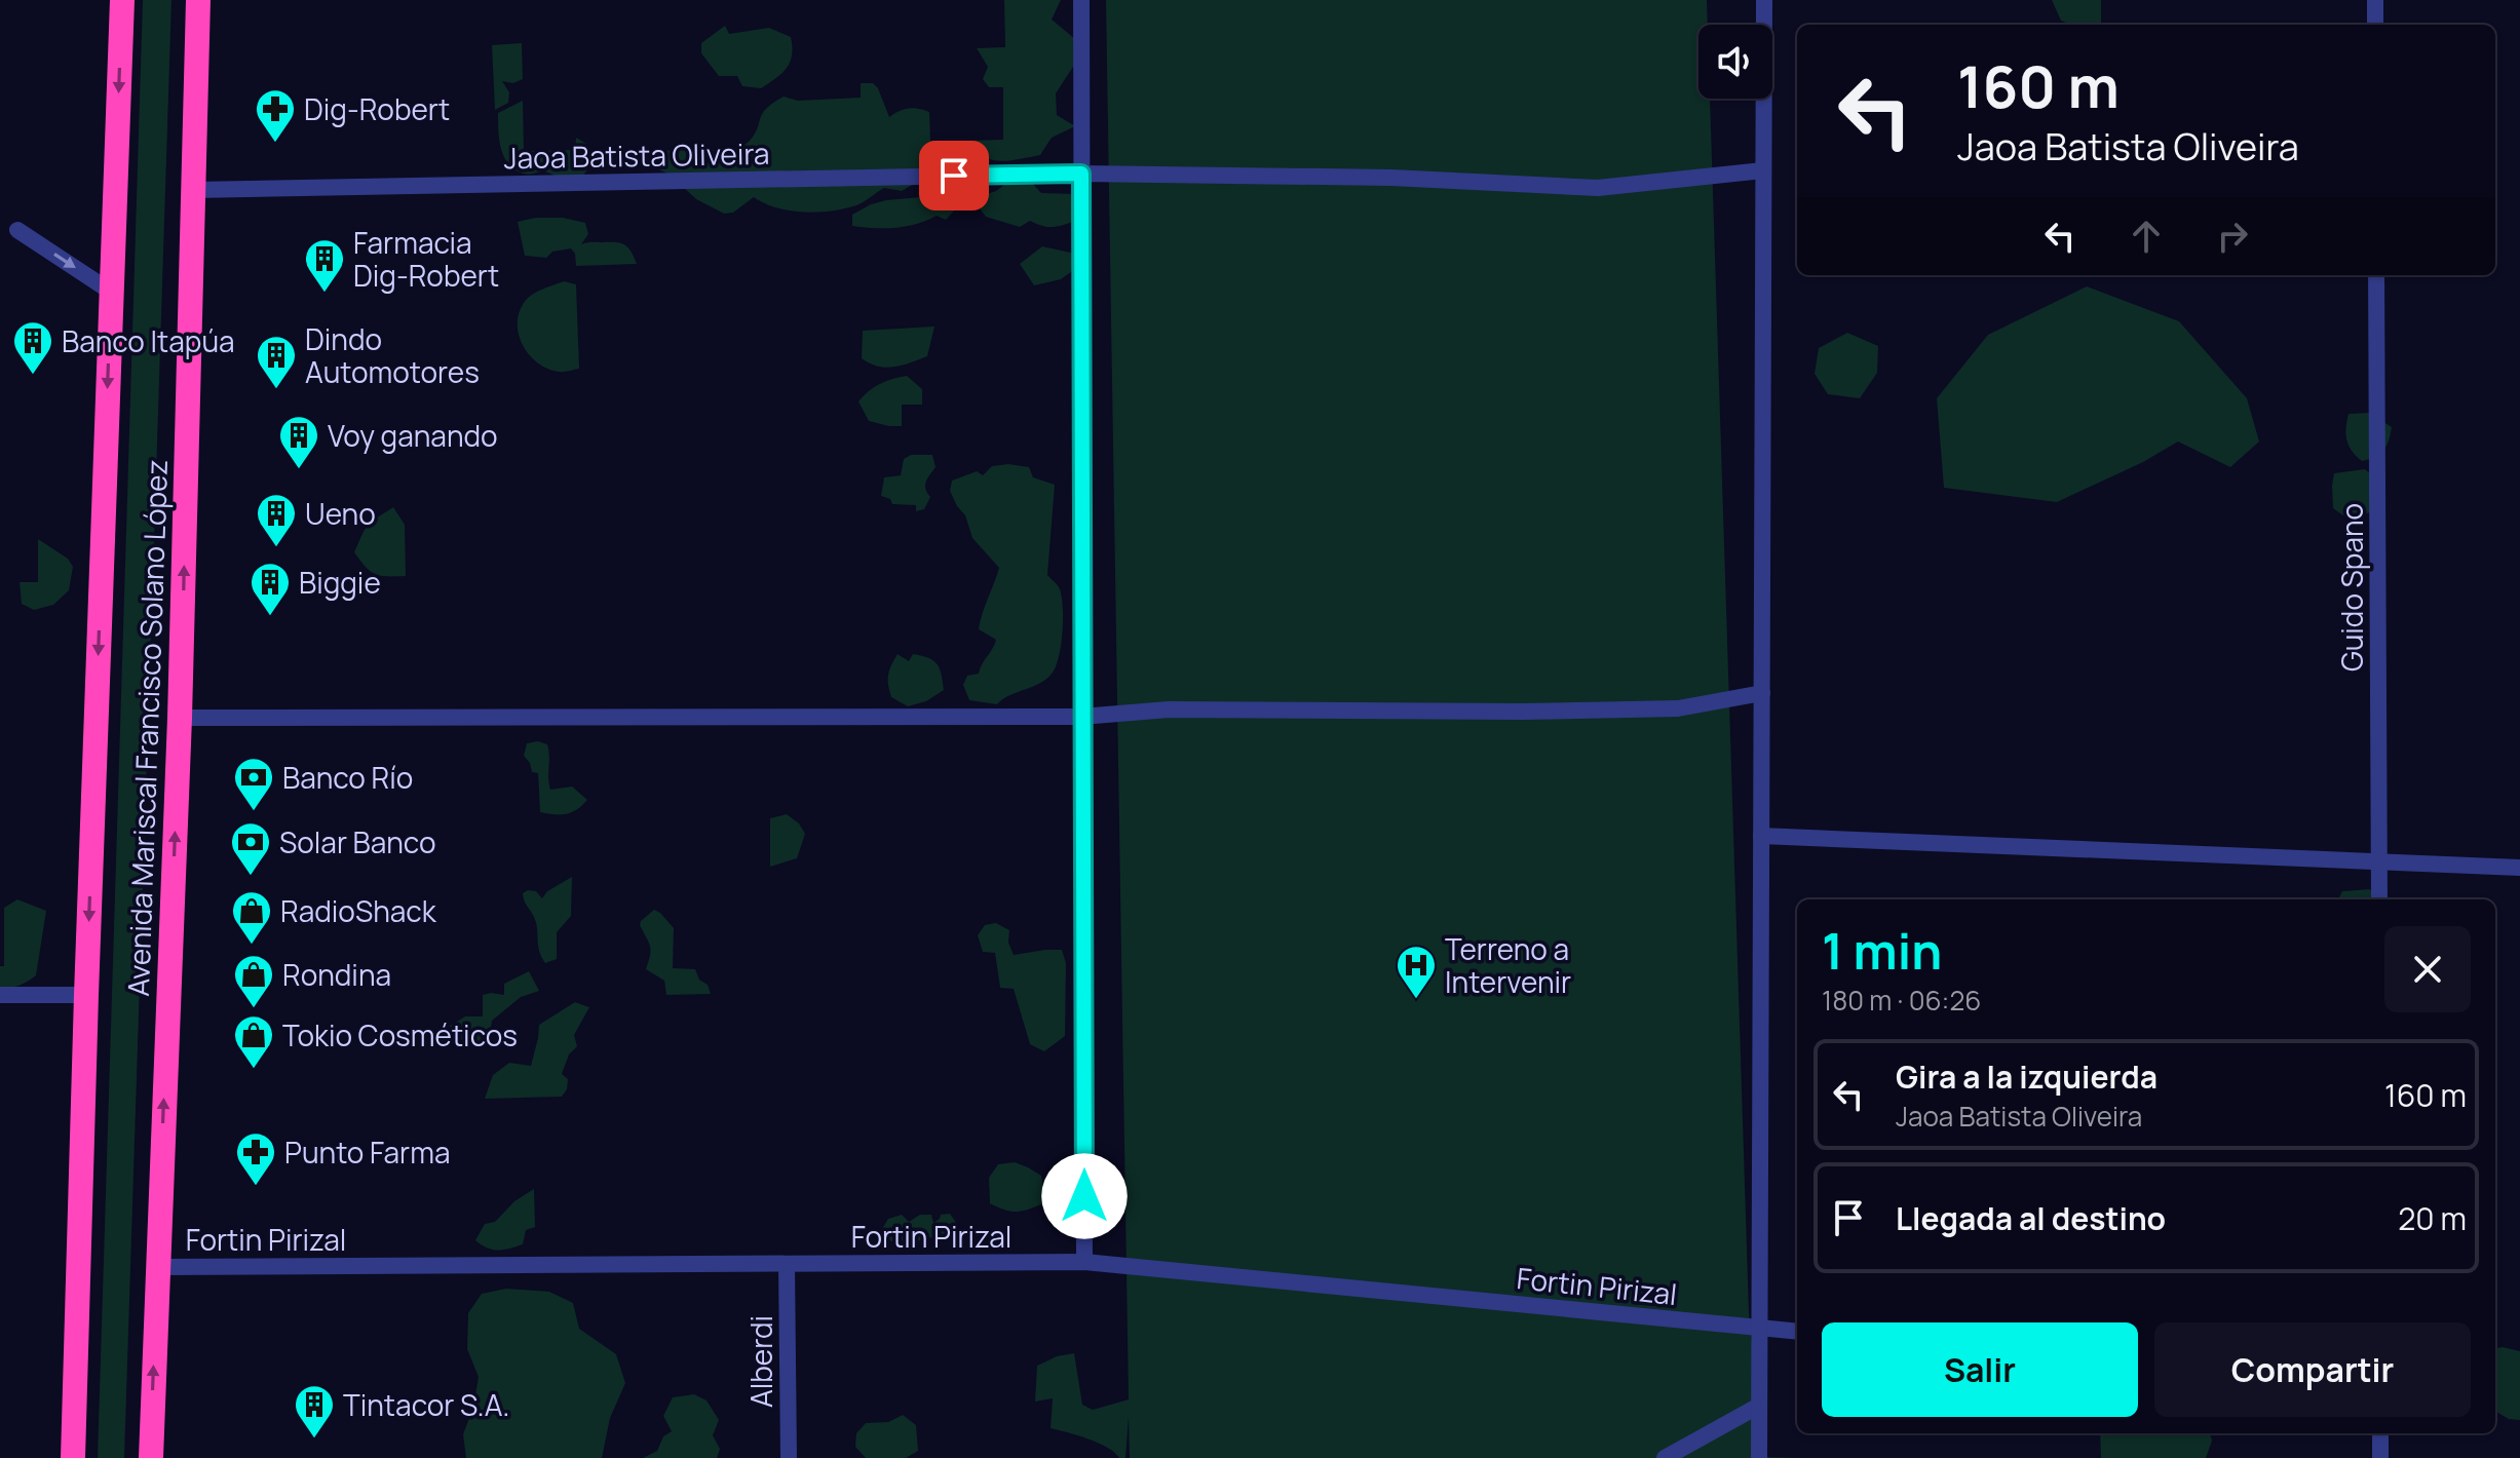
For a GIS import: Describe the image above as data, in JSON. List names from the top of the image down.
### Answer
{
  "streets": {
    "highway": ["Avenida Mariscal Francisco Solano López"],
    "street": [
      "Jaoa Batista Oliveira",
      "Guido Spano",
      "Fortin Pirizal",
      "Alberdi"
    ]
  },
  "crossings": [
    ["Jaoa Batista Oliveira", "Avenida Mariscal Francisco Solano López"],
    ["Avenida Mariscal Francisco Solano López", "Fortin Pirizal"],
    ["Fortin Pirizal", "Alberdi"]
  ],
  "places": {
    "pharmacy": ["Dig-Robert", "Punto Farma"],
    "building": [
      "Farmacia Dig-Robert",
      "Banco Itapúa",
      "Dindo Automotores",
      "Voy ganando",
      "Ueno",
      "Biggie",
      "Tintacor S.A."
    ],
    "bank": ["Banco Río", "Solar Banco"],
    "shop": ["RadioShack", "Rondina", "Tokio Cosméticos"],
    "hospital": ["Terreno a Intervenir"]
  },
  "page": {
    "turn": ["160 m", "Jaoa Batista Oliveira"],
    "heading": ["1 min", "180 m · 06:26"],
    "list": [
      {
        "name": "Gira a la izquierda",
        "note": "Jaoa Batista Oliveira",
        "value": "160 m"
      },
      {
        "name": "Llegada al destino",
        "value": "20 m"
      }
    ],
    "buttons": ["Salir", "Compartir"]
  }
}
